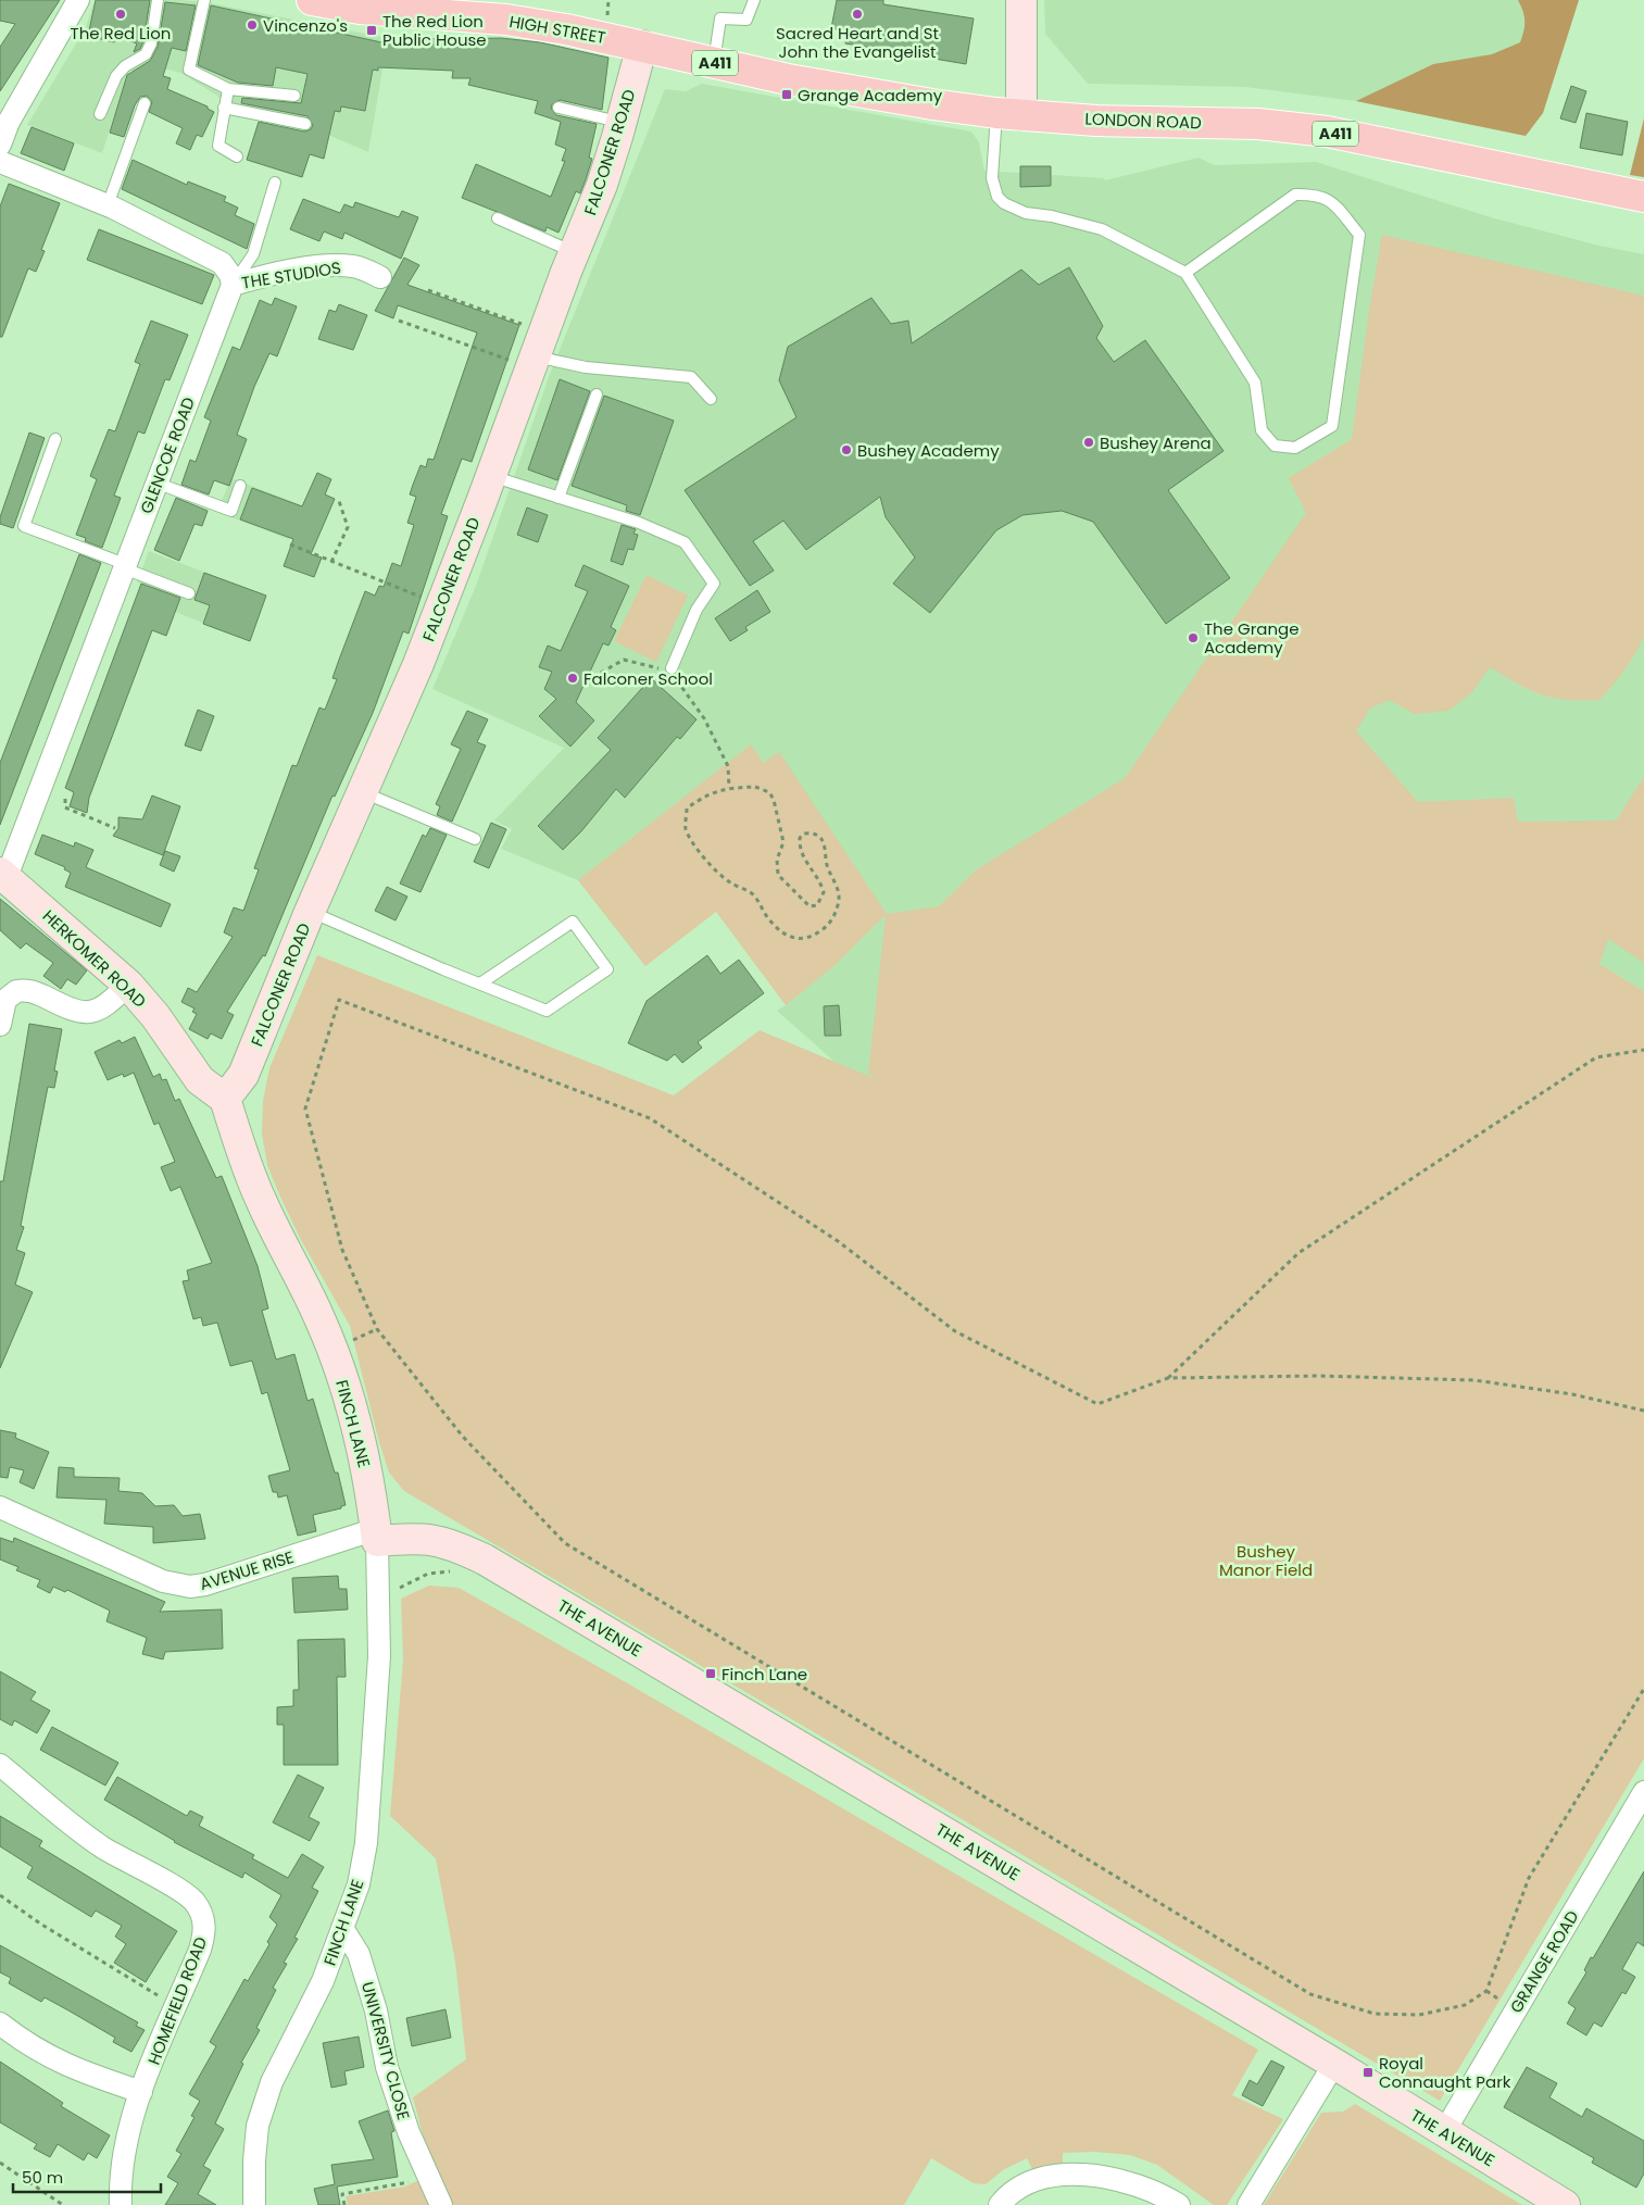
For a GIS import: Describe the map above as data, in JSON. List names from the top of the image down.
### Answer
{
  "streets": {
    "main road": ["HIGH STREET", "A411", "LONDON ROAD"],
    "street": [
      "FALCONER ROAD",
      "THE STUDIOS",
      "GLENCOE ROAD",
      "HERKOMER ROAD",
      "FINCH LANE",
      "AVENUE RISE",
      "THE AVENUE",
      "GRANGE ROAD",
      "HOMEFIELD ROAD",
      "UNIVERSITY CLOSE"
    ]
  },
  "crossings": [
    ["HIGH STREET", "LONDON ROAD"],
    ["HIGH STREET", "FALCONER ROAD"],
    ["LONDON ROAD", "FALCONER ROAD"],
    ["FALCONER ROAD", "HERKOMER ROAD"],
    ["FALCONER ROAD", "FINCH LANE"],
    ["THE STUDIOS", "GLENCOE ROAD"],
    ["GLENCOE ROAD", "HERKOMER ROAD"],
    ["HERKOMER ROAD", "FINCH LANE"],
    ["FINCH LANE", "AVENUE RISE"],
    ["FINCH LANE", "THE AVENUE"],
    ["FINCH LANE", "UNIVERSITY CLOSE"],
    ["AVENUE RISE", "THE AVENUE"],
    ["THE AVENUE", "GRANGE ROAD"]
  ],
  "parks": ["Bushey Manor Field"],
  "places": {
    "other": [
      "The Red Lion",
      "Sacred Heart and St John the Evangelist",
      "Vincenzo's",
      "Bushey Arena",
      "Bushey Academy",
      "The Grange Academy",
      "Falconer School"
    ],
    "transit": [
      "The Red Lion Public House",
      "Grange Academy",
      "Finch Lane",
      "Royal Connaught Park"
    ]
  },
  "scale_bar": "50 m"
}
